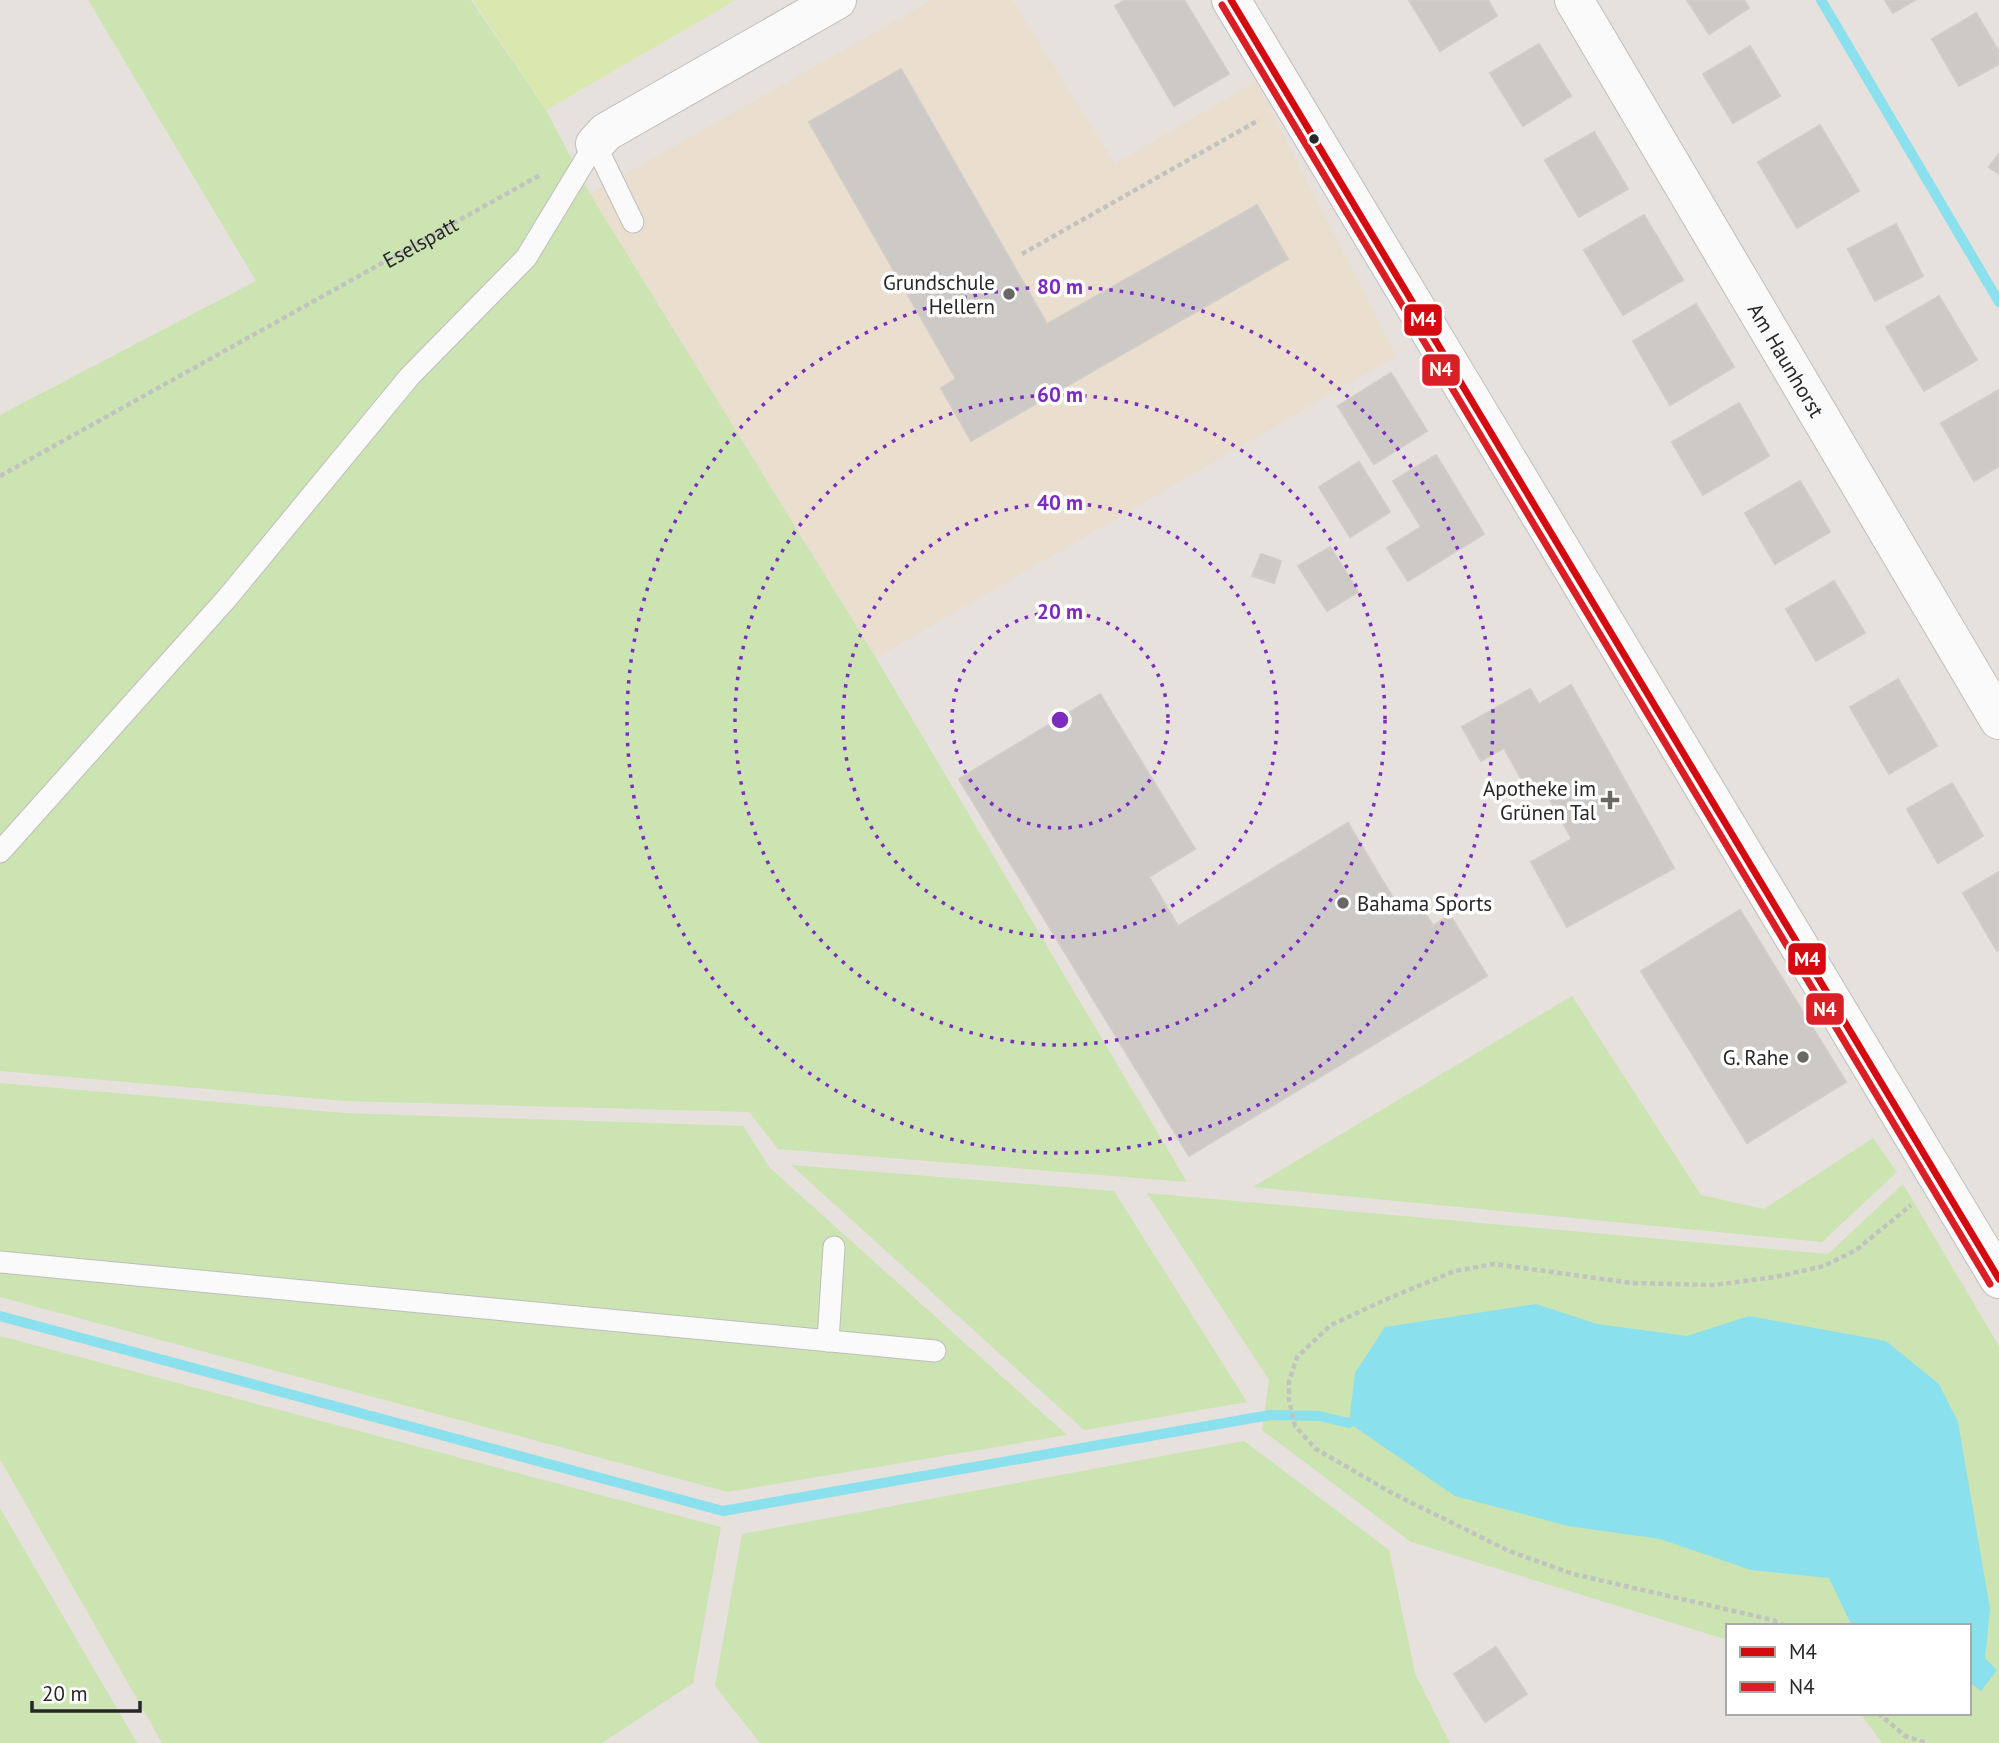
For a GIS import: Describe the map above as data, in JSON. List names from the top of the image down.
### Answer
{
  "streets": {
    "street": ["Am Haunhorst"],
    "path": ["Eselspatt"]
  },
  "places": {
    "other": ["Grundschule Hellern", "Bahama Sports", "G. Rahe"],
    "health": ["Apotheke im Grünen Tal"]
  },
  "lines": ["transit line M4", "transit line N4"],
  "legend": ["M4", "N4"],
  "scale_bar": "20 m",
  "rings": [
    "80 m",
    "60 m",
    "40 m",
    "20 m"
  ]
}
